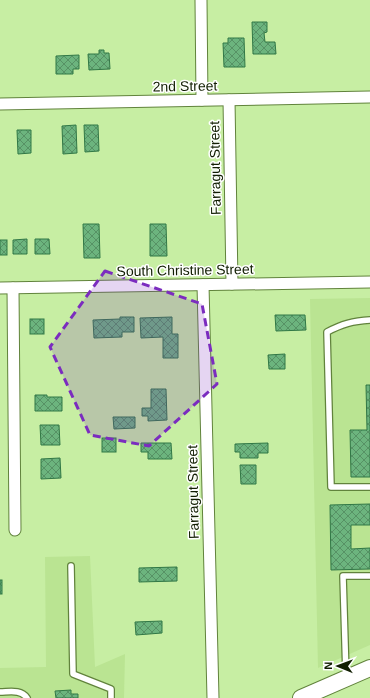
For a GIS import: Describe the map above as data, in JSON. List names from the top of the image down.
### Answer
{
  "streets": {
    "street": ["2nd Street", "Farragut Street", "South Christine Street"]
  },
  "crossings": [
    ["2nd Street", "Farragut Street"],
    ["Farragut Street", "South Christine Street"]
  ],
  "north": "left"
}
